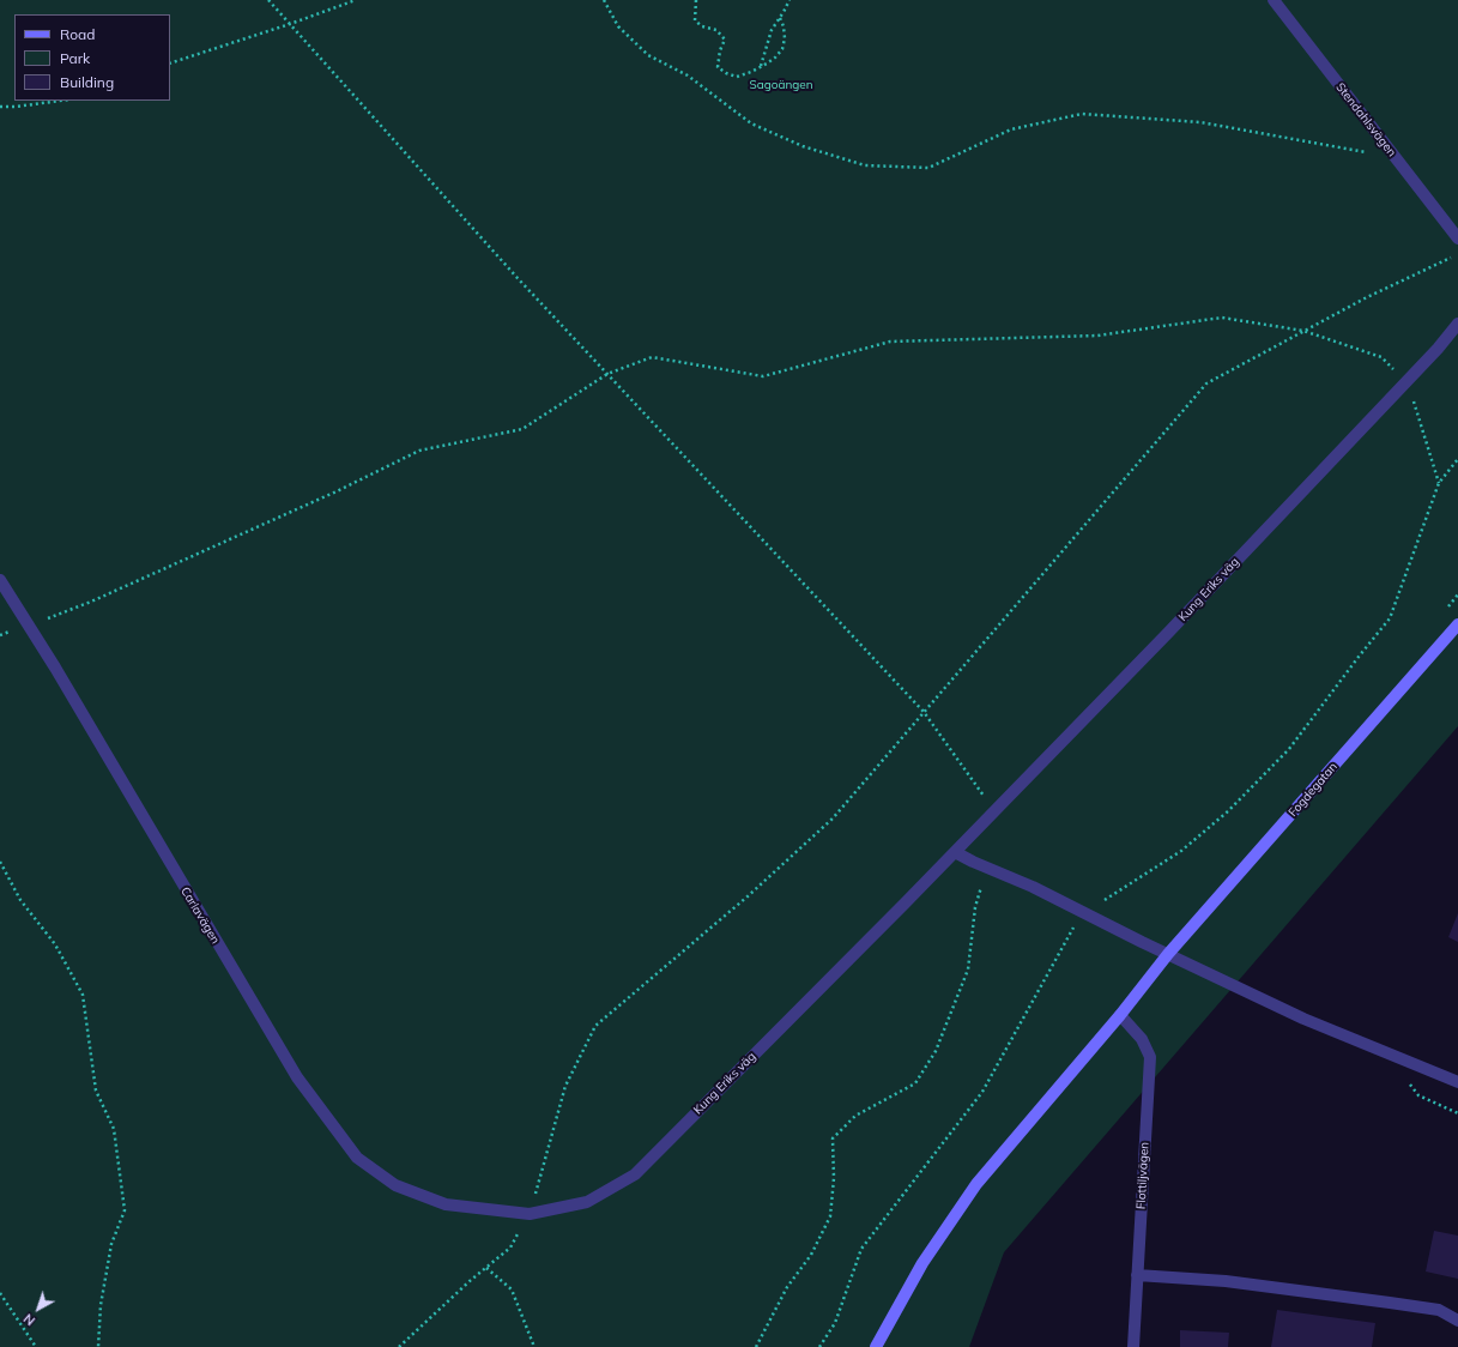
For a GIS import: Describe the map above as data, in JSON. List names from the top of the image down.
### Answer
{
  "streets": {
    "street": [
      "Stendahlsvägen",
      "Kung Eriks väg",
      "Fogdegatan",
      "Carlavägen",
      "Flottiljvägen"
    ]
  },
  "crossings": [
    ["Kung Eriks väg", "Carlavägen"],
    ["Fogdegatan", "Flottiljvägen"]
  ],
  "parks": ["Sagoängen"],
  "legend": ["Road", "Park", "Building"],
  "north": "bottom left"
}
